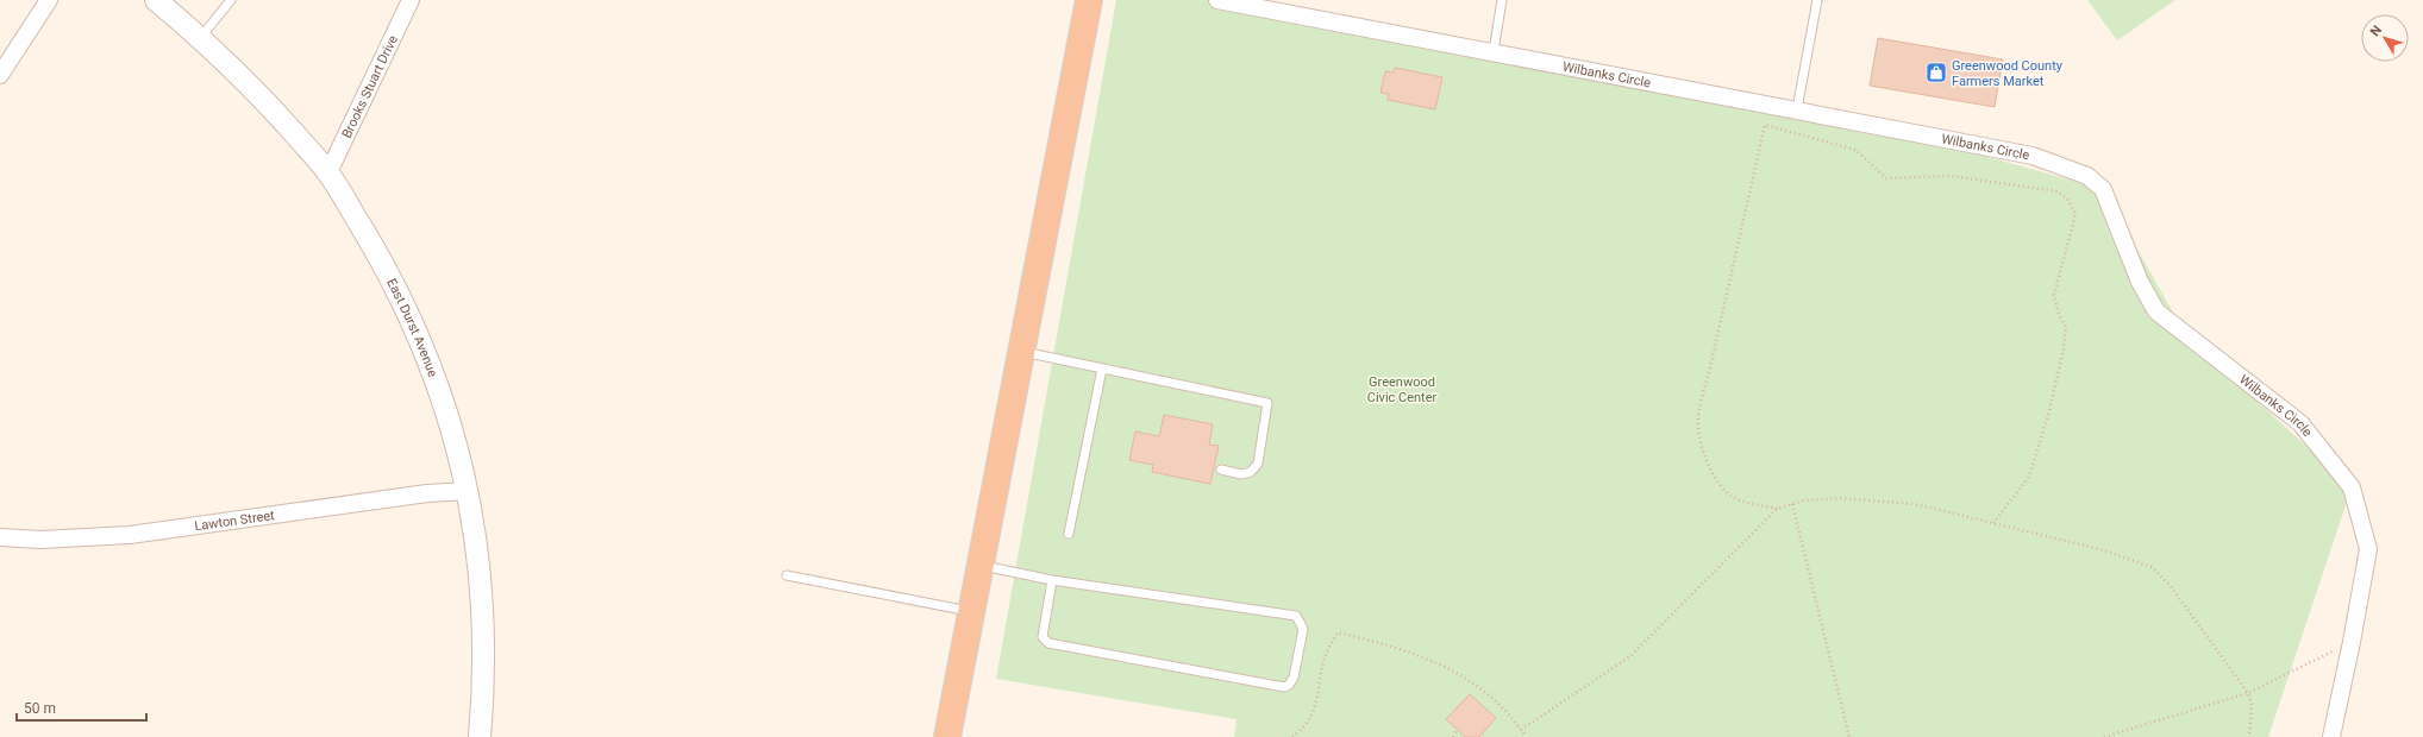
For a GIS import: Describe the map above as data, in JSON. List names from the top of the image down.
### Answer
{
  "streets": {
    "street": [
      "Wilbanks Circle",
      "Brooks Stuart Drive",
      "East Durst Avenue",
      "Lawton Street"
    ]
  },
  "crossings": [
    ["Brooks Stuart Drive", "East Durst Avenue"],
    ["East Durst Avenue", "Lawton Street"]
  ],
  "parks": ["Greenwood Civic Center"],
  "places": {
    "shop": ["Greenwood County Farmers Market"]
  },
  "scale_bar": "50 m",
  "north": "top left"
}
